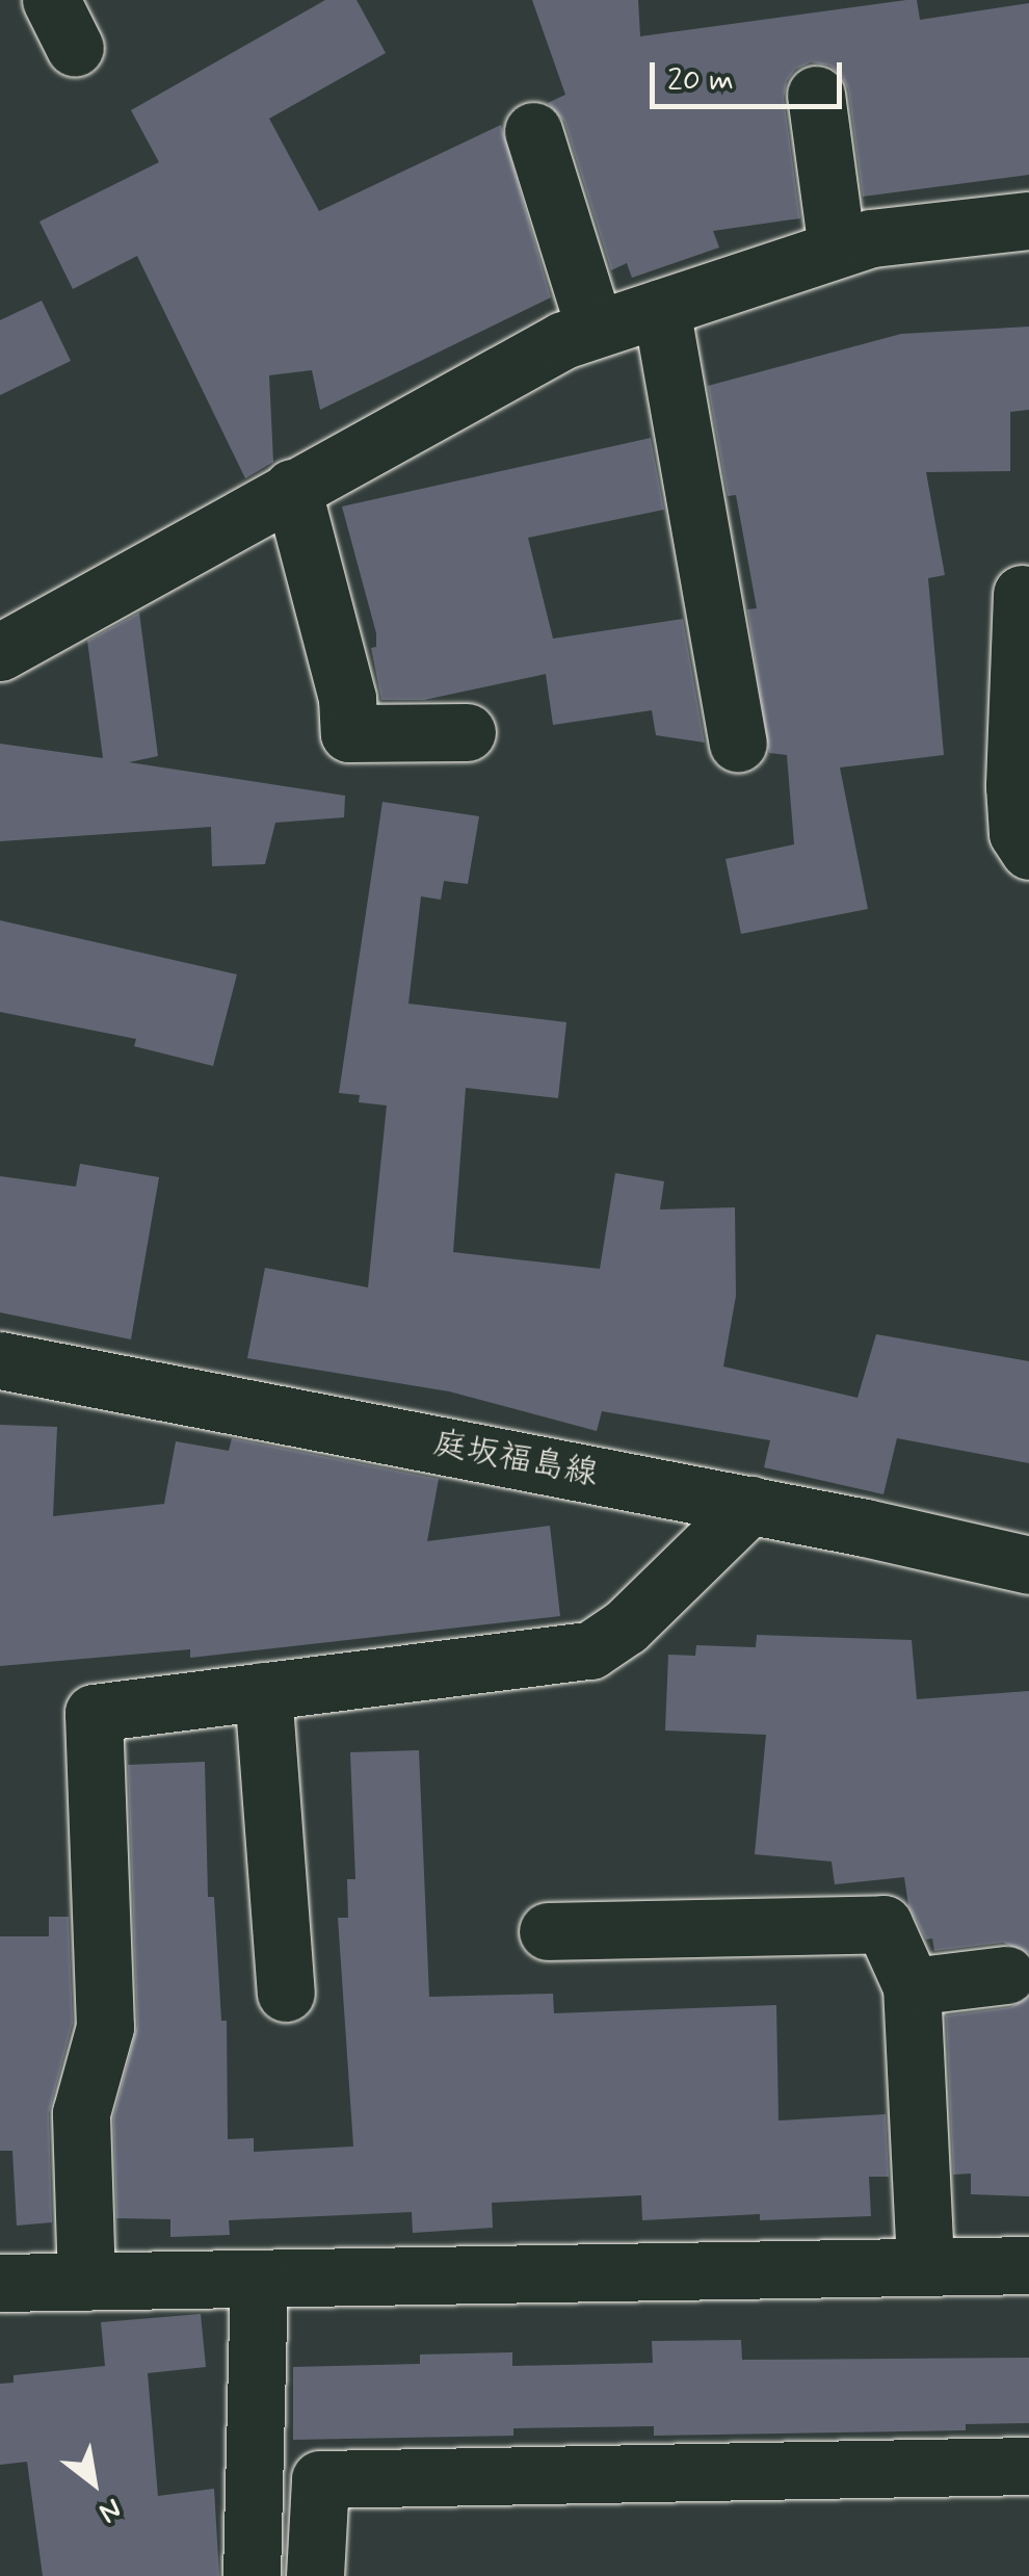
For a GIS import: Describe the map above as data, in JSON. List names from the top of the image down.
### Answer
{
  "streets": {
    "street": ["庭坂福島線"]
  },
  "scale_bar": "20 m",
  "north": "bottom right"
}
